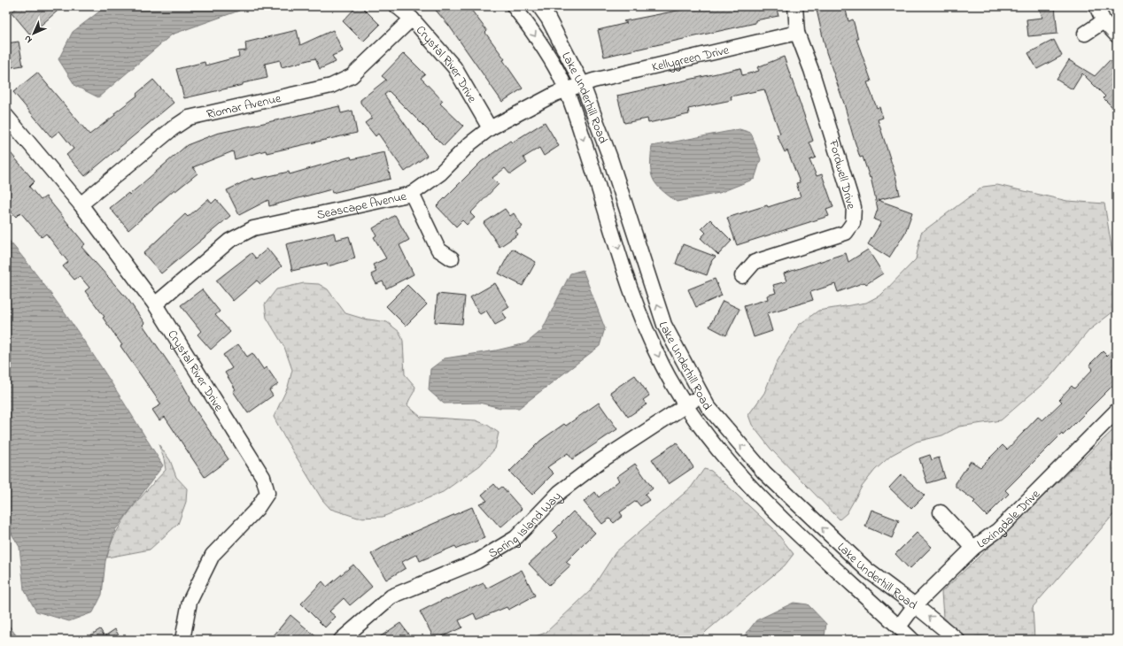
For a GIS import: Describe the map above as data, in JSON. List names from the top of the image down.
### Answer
{
  "streets": {
    "street": [
      "Kellygreen Drive",
      "Crystal River Drive",
      "Lake Underhill Road",
      "Riomar Avenue",
      "Fordwell Drive",
      "Seascape Avenue",
      "Lexingdale Drive",
      "Spring Island Way"
    ]
  },
  "crossings": [
    ["Kellygreen Drive", "Lake Underhill Road"],
    ["Kellygreen Drive", "Fordwell Drive"],
    ["Kellygreen Drive", "Seascape Avenue"],
    ["Crystal River Drive", "Riomar Avenue"],
    ["Crystal River Drive", "Seascape Avenue"],
    ["Lake Underhill Road", "Seascape Avenue"],
    ["Lake Underhill Road", "Lexingdale Drive"],
    ["Lake Underhill Road", "Spring Island Way"]
  ],
  "north": "bottom left"
}
